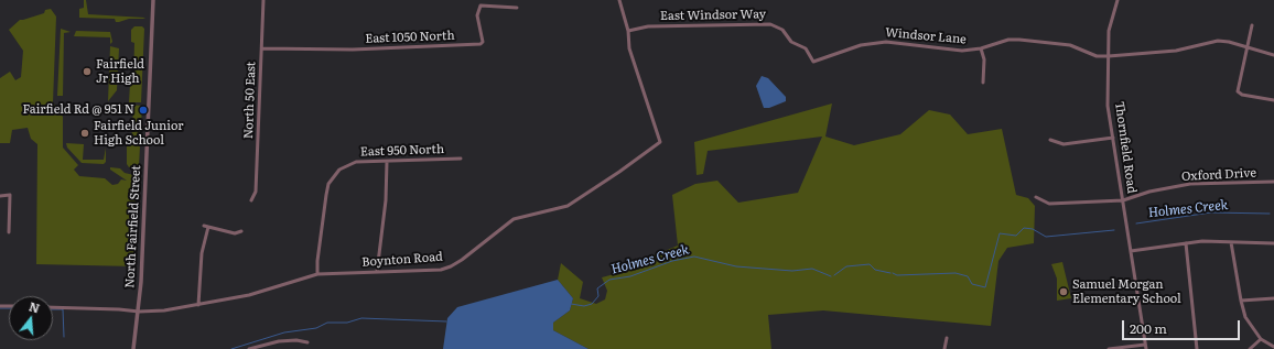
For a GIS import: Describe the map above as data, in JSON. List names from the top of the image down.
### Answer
{
  "streets": {
    "street": [
      "East Windsor Way",
      "Windsor Lane",
      "East 1050 North",
      "North 50 East",
      "Thornfield Road",
      "East 950 North",
      "Oxford Drive",
      "North Fairfield Street",
      "Boynton Road"
    ]
  },
  "crossings": [
    ["East Windsor Way", "Windsor Lane"],
    ["East Windsor Way", "Boynton Road"],
    ["Windsor Lane", "Thornfield Road"],
    ["East 1050 North", "North 50 East"],
    ["Thornfield Road", "Oxford Drive"],
    ["East 950 North", "Boynton Road"],
    ["North Fairfield Street", "Boynton Road"]
  ],
  "water": ["Holmes Creek"],
  "places": [
    "Fairfield Jr High",
    "Fairfield Rd @ 951 N",
    "Fairfield Junior High School",
    "Samuel Morgan Elementary School"
  ],
  "scale_bar": "200 m",
  "north": "top"
}
